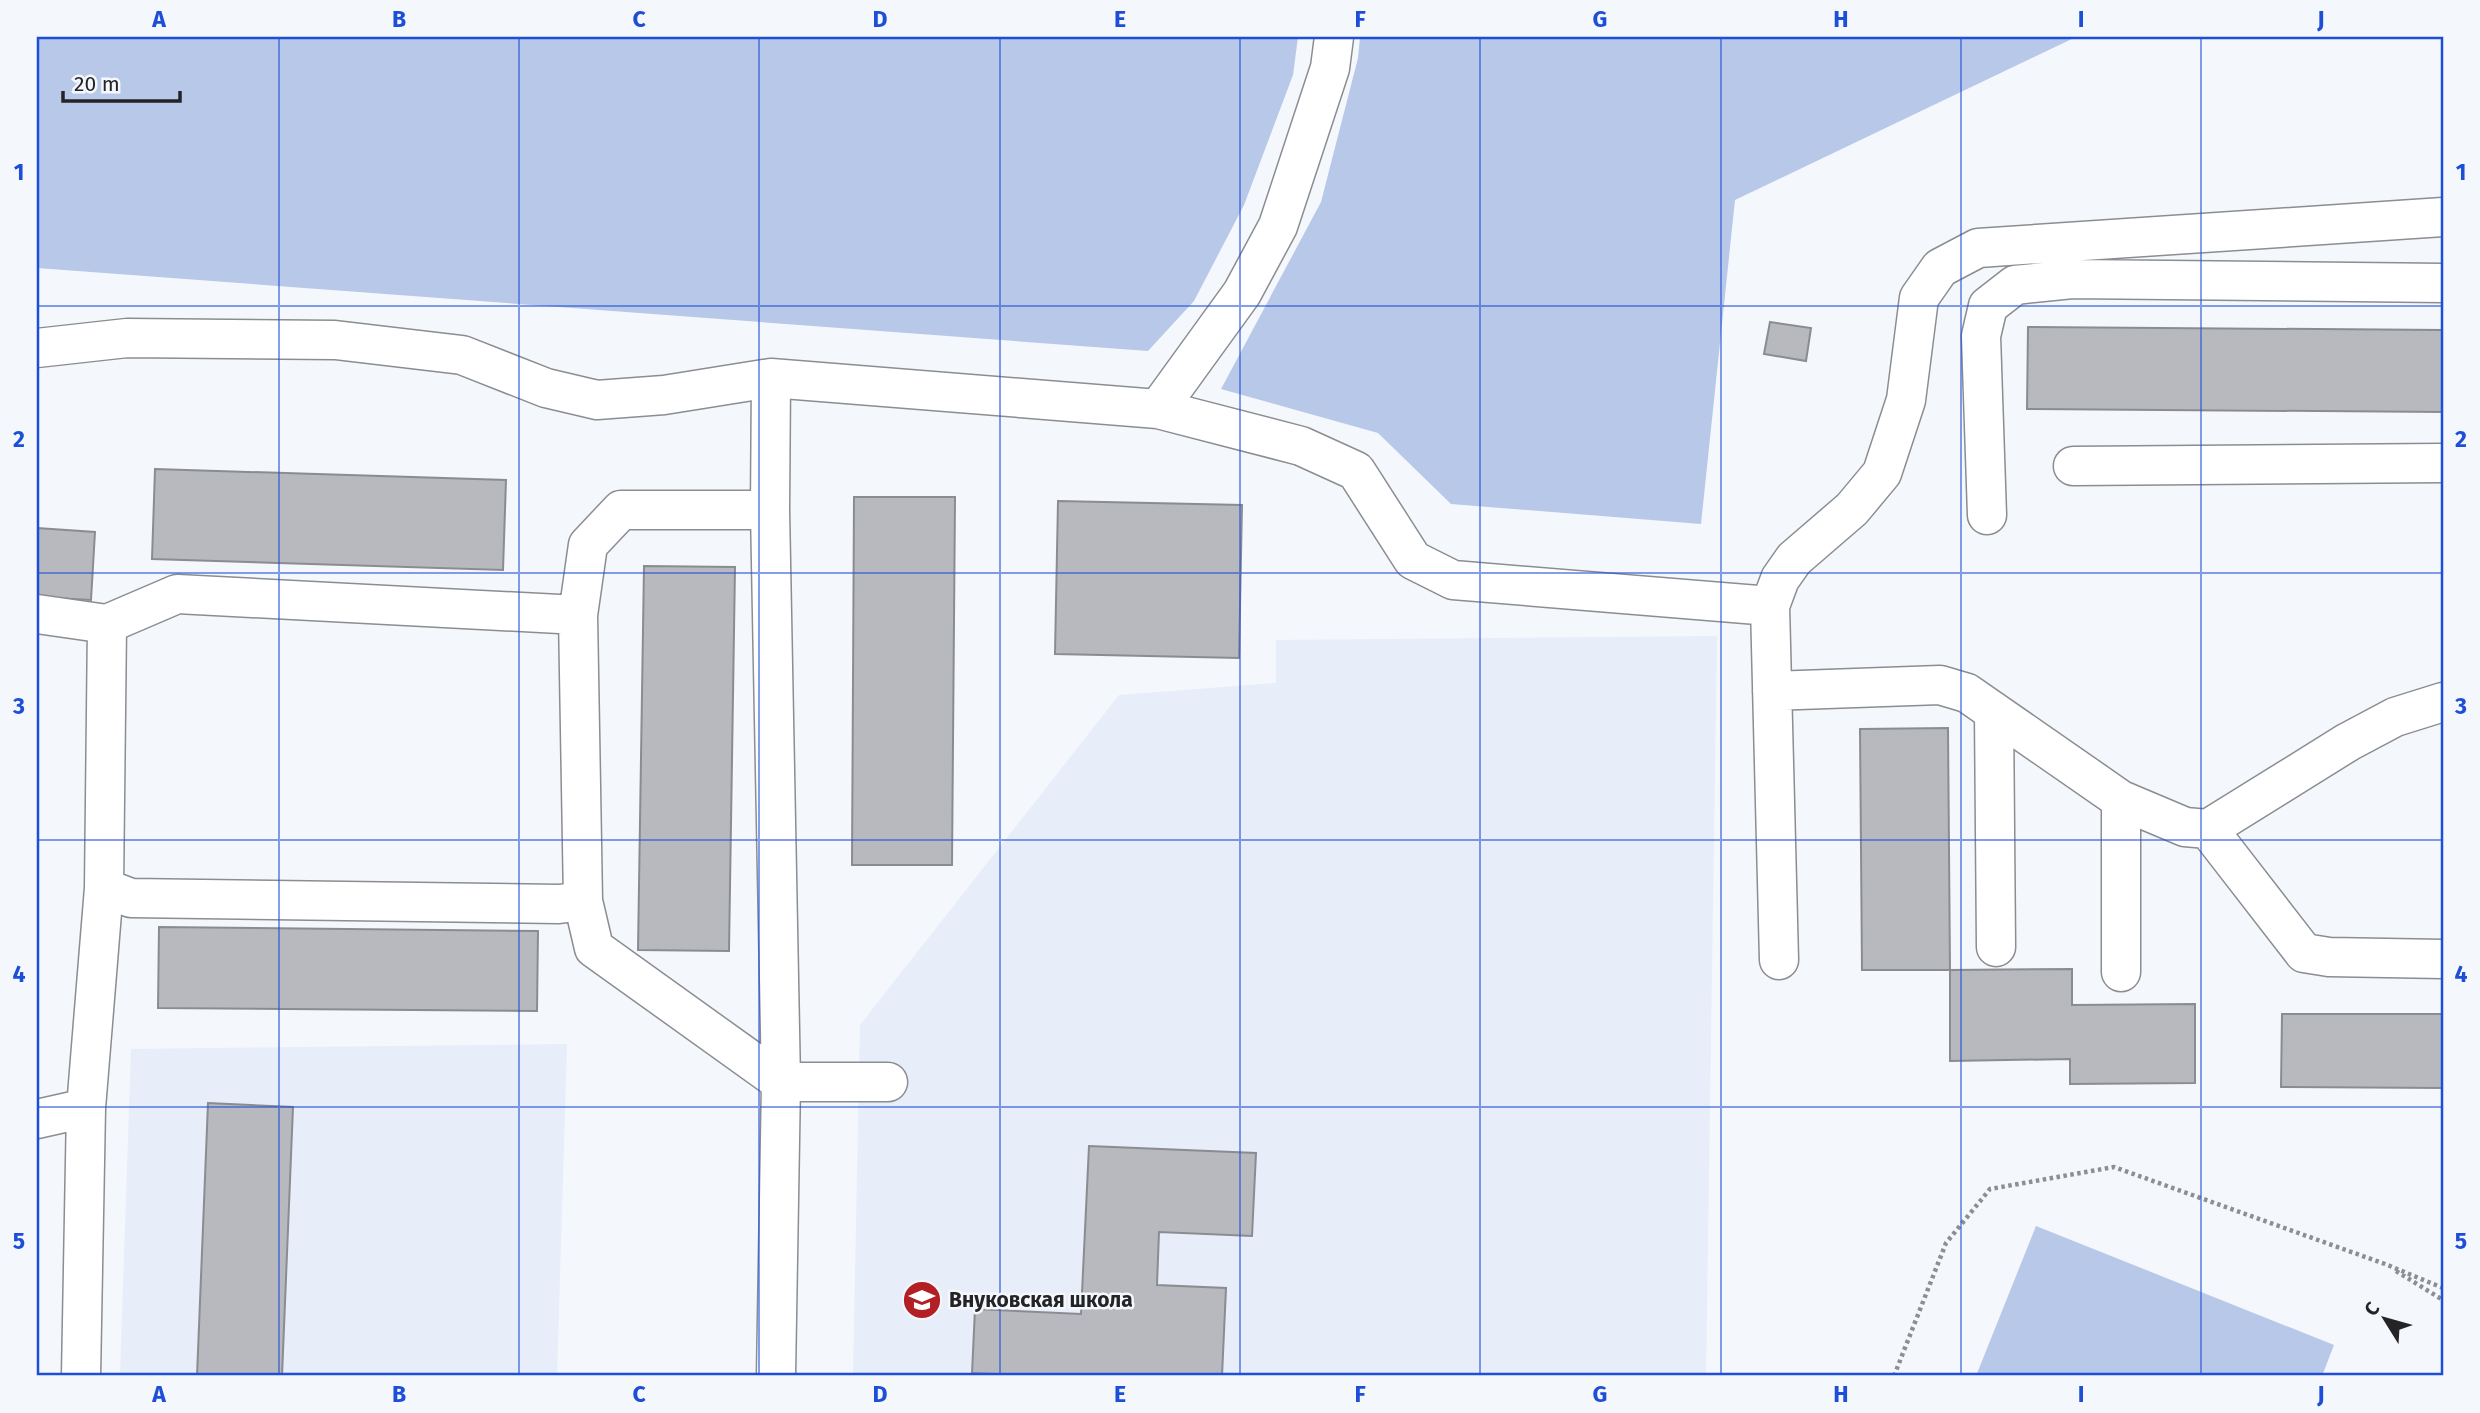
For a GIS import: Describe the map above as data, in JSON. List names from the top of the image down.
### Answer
{
  "places": {
    "school or university": ["Внуковская школа"]
  },
  "scale_bar": "20 m",
  "north": "top left",
  "grid": {
    "columns": [
      "A",
      "B",
      "C",
      "D",
      "E",
      "F",
      "G",
      "H",
      "I",
      "J"
    ],
    "rows": [
      "1",
      "2",
      "3",
      "4",
      "5"
    ]
  }
}
